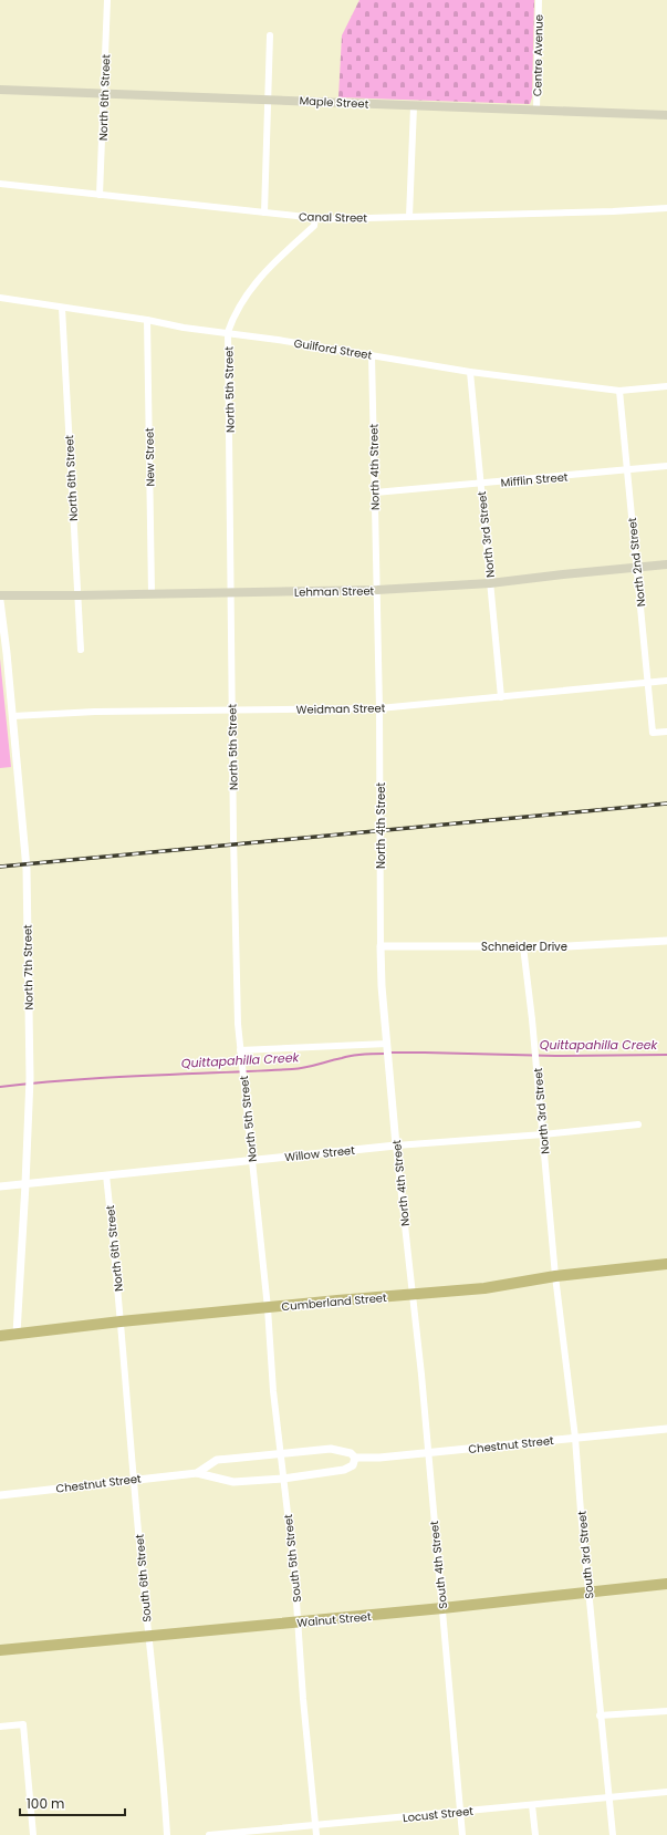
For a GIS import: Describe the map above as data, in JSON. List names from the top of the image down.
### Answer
{
  "streets": {
    "highway": ["Cumberland Street", "Walnut Street"],
    "main road": ["Maple Street", "Lehman Street"],
    "street": [
      "Centre Avenue",
      "North 6th Street",
      "Canal Street",
      "Guilford Street",
      "North 5th Street",
      "New Street",
      "North 4th Street",
      "Mifflin Street",
      "North 3rd Street",
      "North 2nd Street",
      "Weidman Street",
      "Schneider Drive",
      "North 7th Street",
      "Willow Street",
      "Chestnut Street",
      "South 3rd Street",
      "South 5th Street",
      "South 4th Street",
      "South 6th Street",
      "Locust Street"
    ]
  },
  "crossings": [
    ["Centre Avenue", "Maple Street"],
    ["North 6th Street", "Maple Street"],
    ["North 6th Street", "Canal Street"],
    ["North 6th Street", "Guilford Street"],
    ["North 6th Street", "Lehman Street"],
    ["North 6th Street", "Willow Street"],
    ["North 6th Street", "Cumberland Street"],
    ["North 6th Street", "South 6th Street"],
    ["Canal Street", "North 5th Street"],
    ["Guilford Street", "North 5th Street"],
    ["Guilford Street", "New Street"],
    ["Guilford Street", "North 4th Street"],
    ["Guilford Street", "North 3rd Street"],
    ["Guilford Street", "North 2nd Street"],
    ["North 5th Street", "Lehman Street"],
    ["North 5th Street", "Weidman Street"],
    ["North 5th Street", "Willow Street"],
    ["North 5th Street", "Cumberland Street"],
    ["North 5th Street", "South 5th Street"],
    ["New Street", "Lehman Street"],
    ["North 4th Street", "Mifflin Street"],
    ["North 4th Street", "Lehman Street"],
    ["North 4th Street", "Weidman Street"],
    ["North 4th Street", "Schneider Drive"],
    ["North 4th Street", "Willow Street"],
    ["North 4th Street", "Cumberland Street"],
    ["North 4th Street", "South 4th Street"],
    ["Mifflin Street", "North 3rd Street"],
    ["Mifflin Street", "North 2nd Street"],
    ["North 3rd Street", "Lehman Street"],
    ["North 3rd Street", "Weidman Street"],
    ["North 3rd Street", "Schneider Drive"],
    ["North 3rd Street", "Willow Street"],
    ["North 3rd Street", "Cumberland Street"],
    ["North 3rd Street", "South 3rd Street"],
    ["North 2nd Street", "Lehman Street"],
    ["North 2nd Street", "Weidman Street"],
    ["Weidman Street", "North 7th Street"],
    ["North 7th Street", "Willow Street"],
    ["North 7th Street", "Cumberland Street"],
    ["Cumberland Street", "South 3rd Street"],
    ["Cumberland Street", "South 5th Street"],
    ["Cumberland Street", "South 4th Street"],
    ["Cumberland Street", "South 6th Street"],
    ["Chestnut Street", "South 3rd Street"],
    ["Chestnut Street", "South 5th Street"],
    ["Chestnut Street", "South 4th Street"],
    ["Chestnut Street", "South 6th Street"],
    ["South 3rd Street", "Walnut Street"],
    ["South 3rd Street", "Locust Street"],
    ["South 5th Street", "Walnut Street"],
    ["South 5th Street", "Locust Street"],
    ["South 4th Street", "Walnut Street"],
    ["South 4th Street", "Locust Street"],
    ["South 6th Street", "Walnut Street"]
  ],
  "water": ["Quittapahilla Creek"],
  "scale_bar": "100 m"
}
